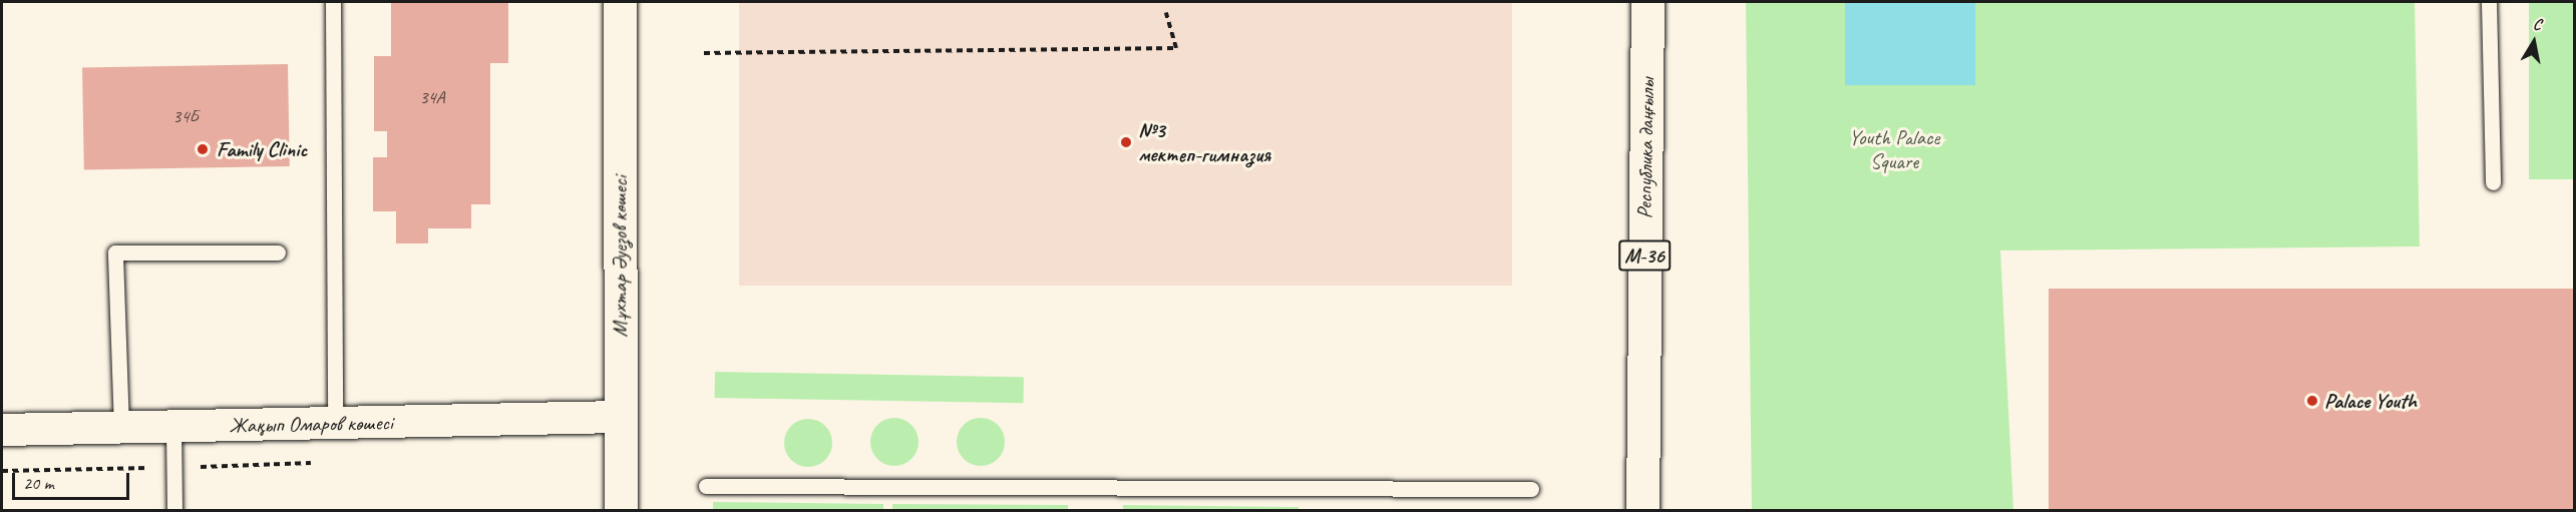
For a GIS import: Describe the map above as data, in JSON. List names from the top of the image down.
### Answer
{
  "streets": {
    "street": [
      "Республика даңғылы",
      "M-36",
      "Мұхтар Әуезов көшесі",
      "Жақып Омаров көшесі"
    ]
  },
  "crossings": [
    ["Мұхтар Әуезов көшесі", "Жақып Омаров көшесі"]
  ],
  "parks": ["Youth Palace Square"],
  "places": ["№3 мектеп-гимназия", "Family Clinic", "Palace Youth"],
  "house_numbers": ["34А", "34Б"],
  "scale_bar": "20 m",
  "north": "top"
}
